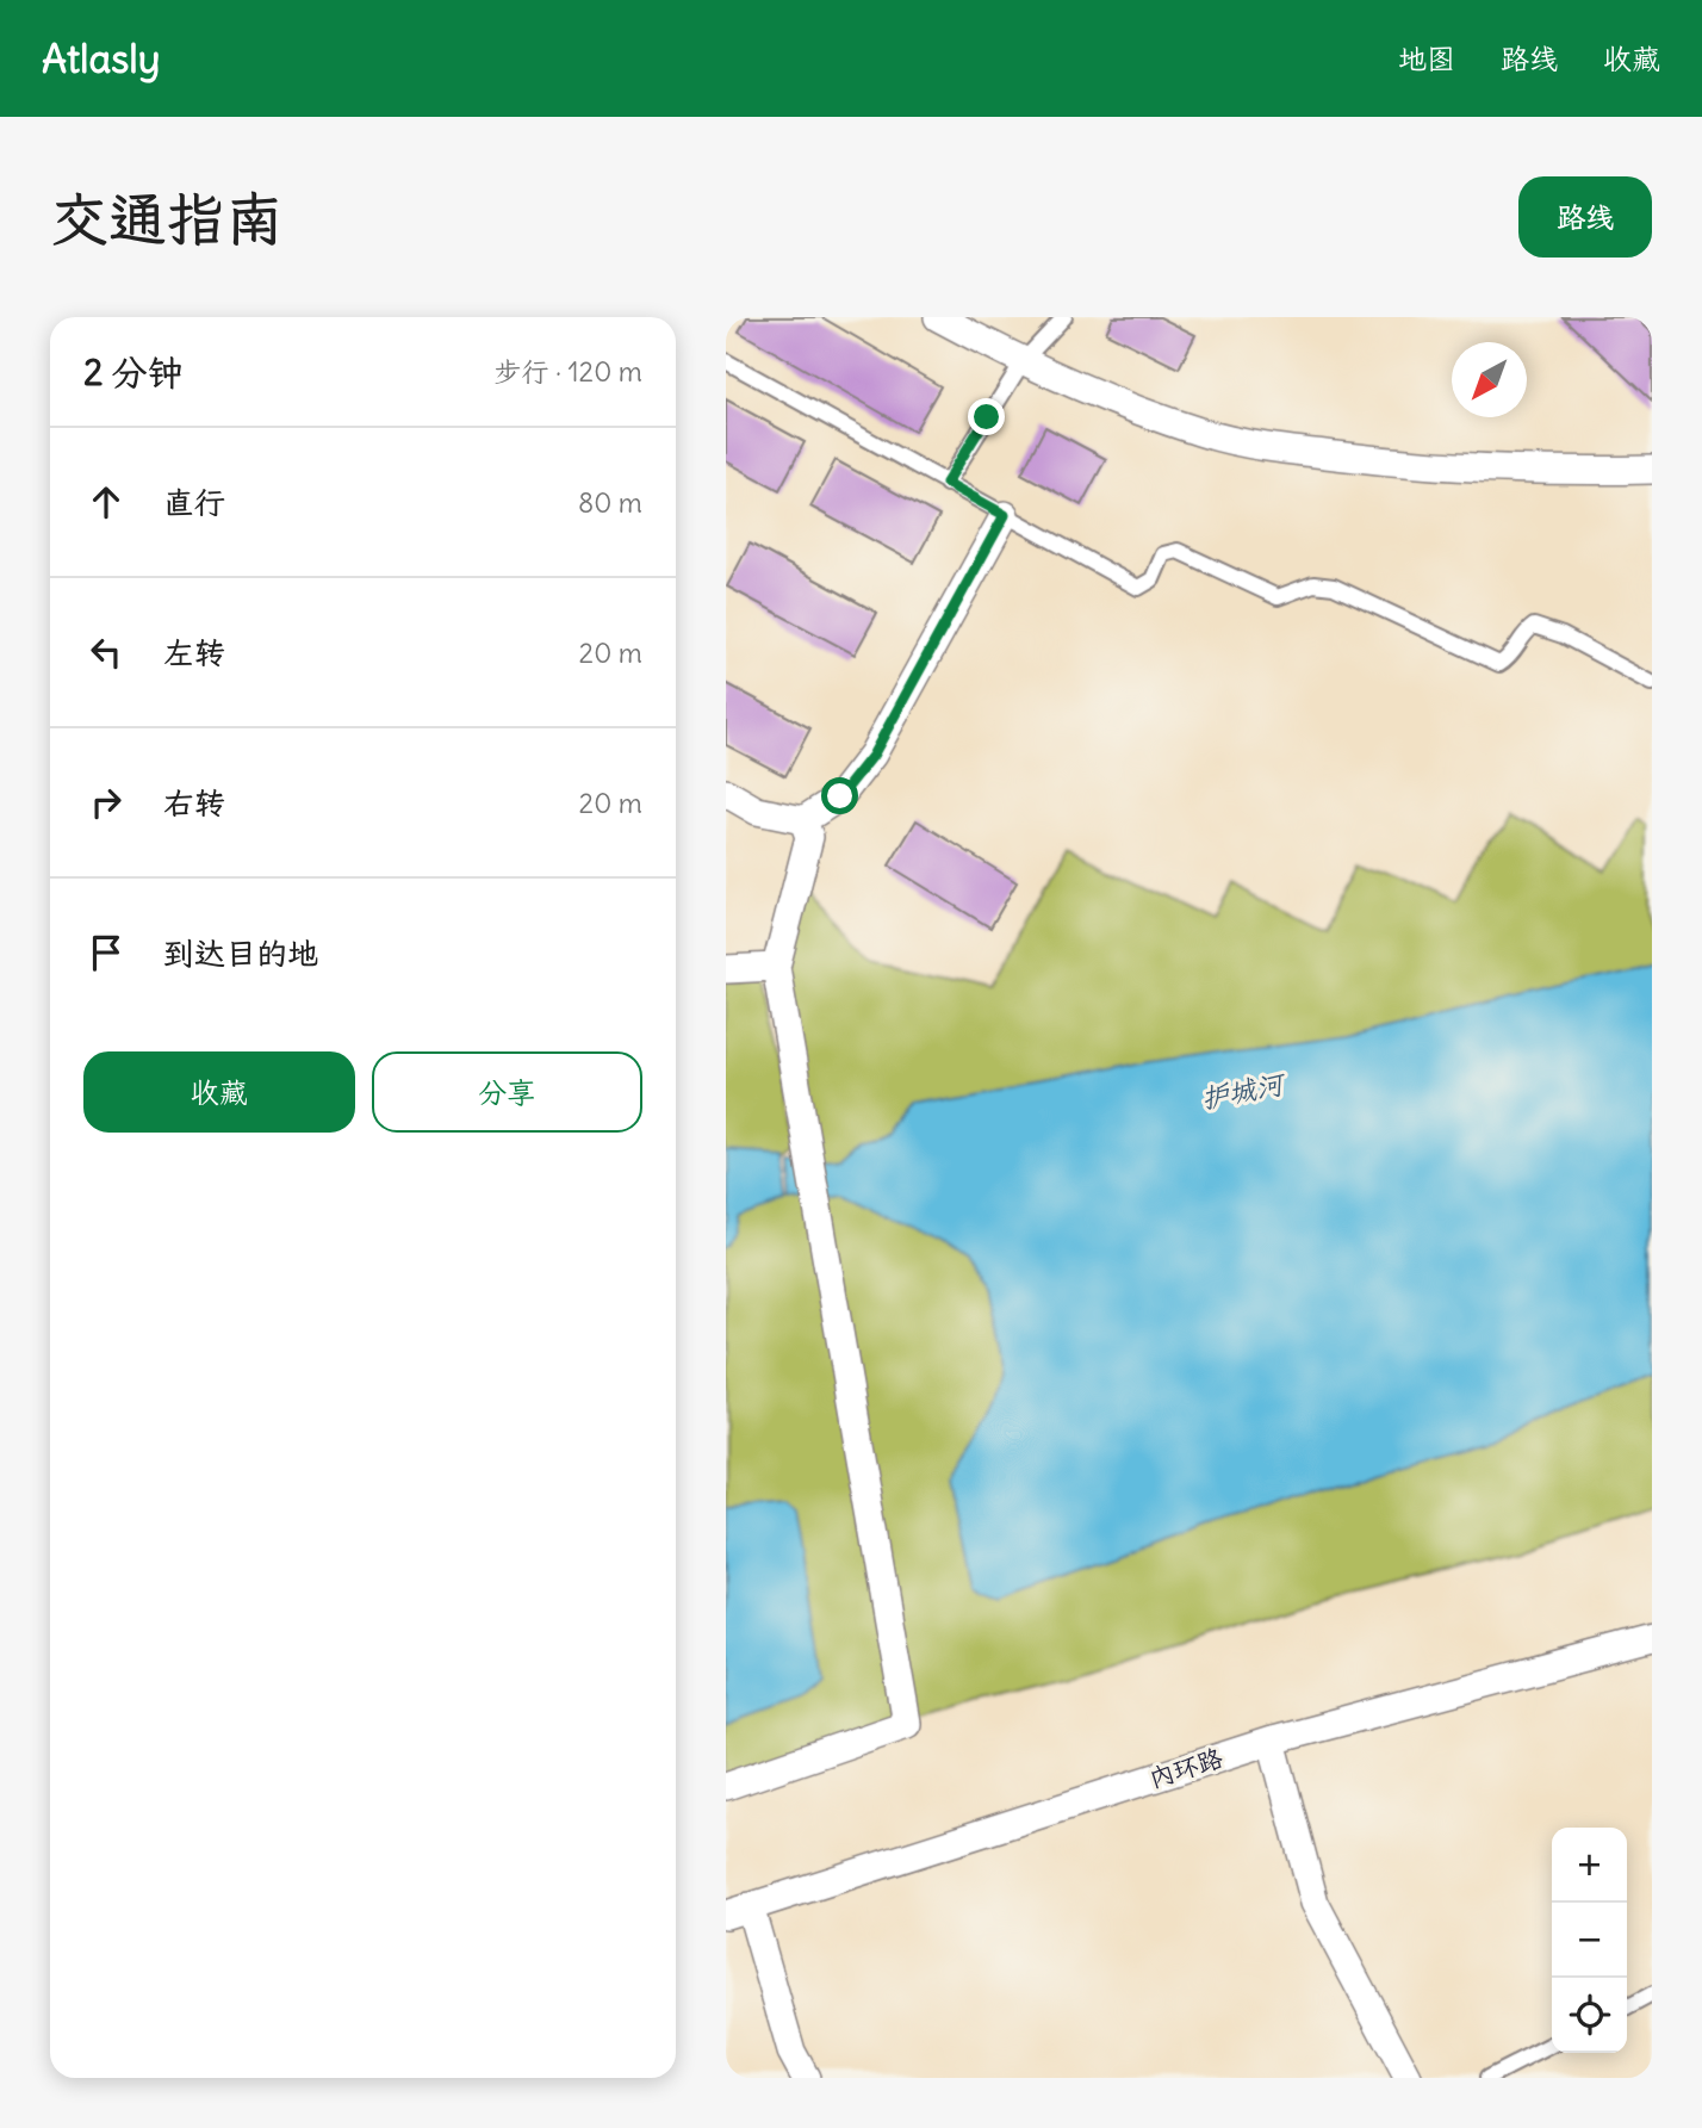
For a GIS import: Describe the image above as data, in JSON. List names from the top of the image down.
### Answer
{
  "streets": {
    "street": ["内环路"]
  },
  "water": ["护城河"],
  "north": "bottom left",
  "page": {
    "header": "Atlasly",
    "nav": ["地图", "路线", "收藏"],
    "buttons": [
      "路线",
      ["收藏", "分享"]
    ],
    "title": "交通指南",
    "heading": ["2 分钟", "步行 · 120 m"],
    "list": [
      ["直行", "80 m"],
      ["左转", "20 m"],
      ["右转", "20 m"],
      "到达目的地"
    ],
    "map_buttons": ["+", "−"]
  }
}
